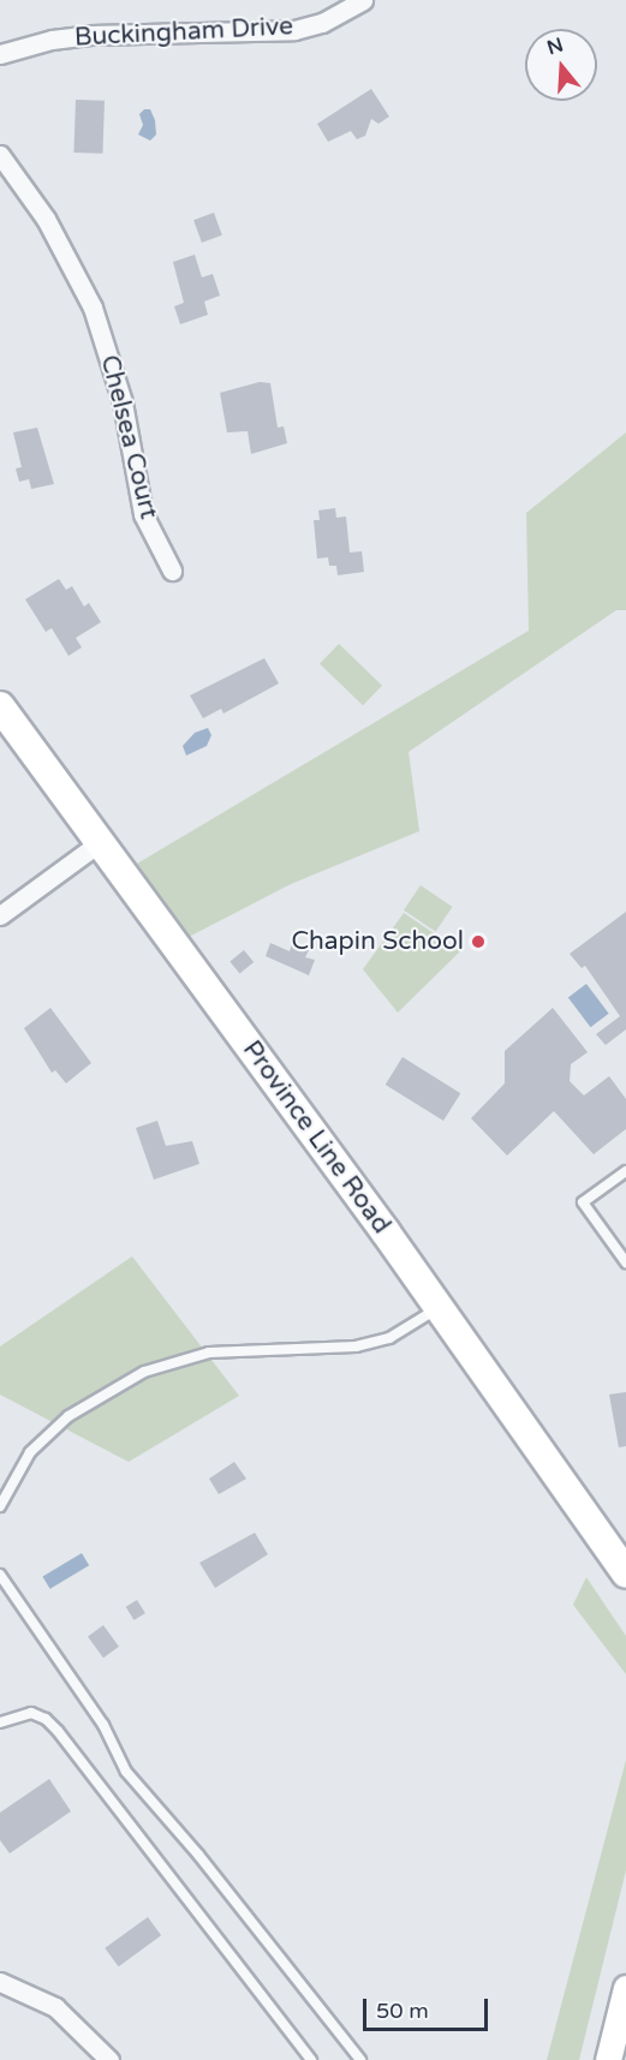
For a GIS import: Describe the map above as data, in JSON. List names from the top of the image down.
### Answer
{
  "streets": {
    "main road": ["Province Line Road"],
    "street": ["Buckingham Drive", "Chelsea Court"]
  },
  "places": ["Chapin School"],
  "scale_bar": "50 m",
  "north": "top"
}
